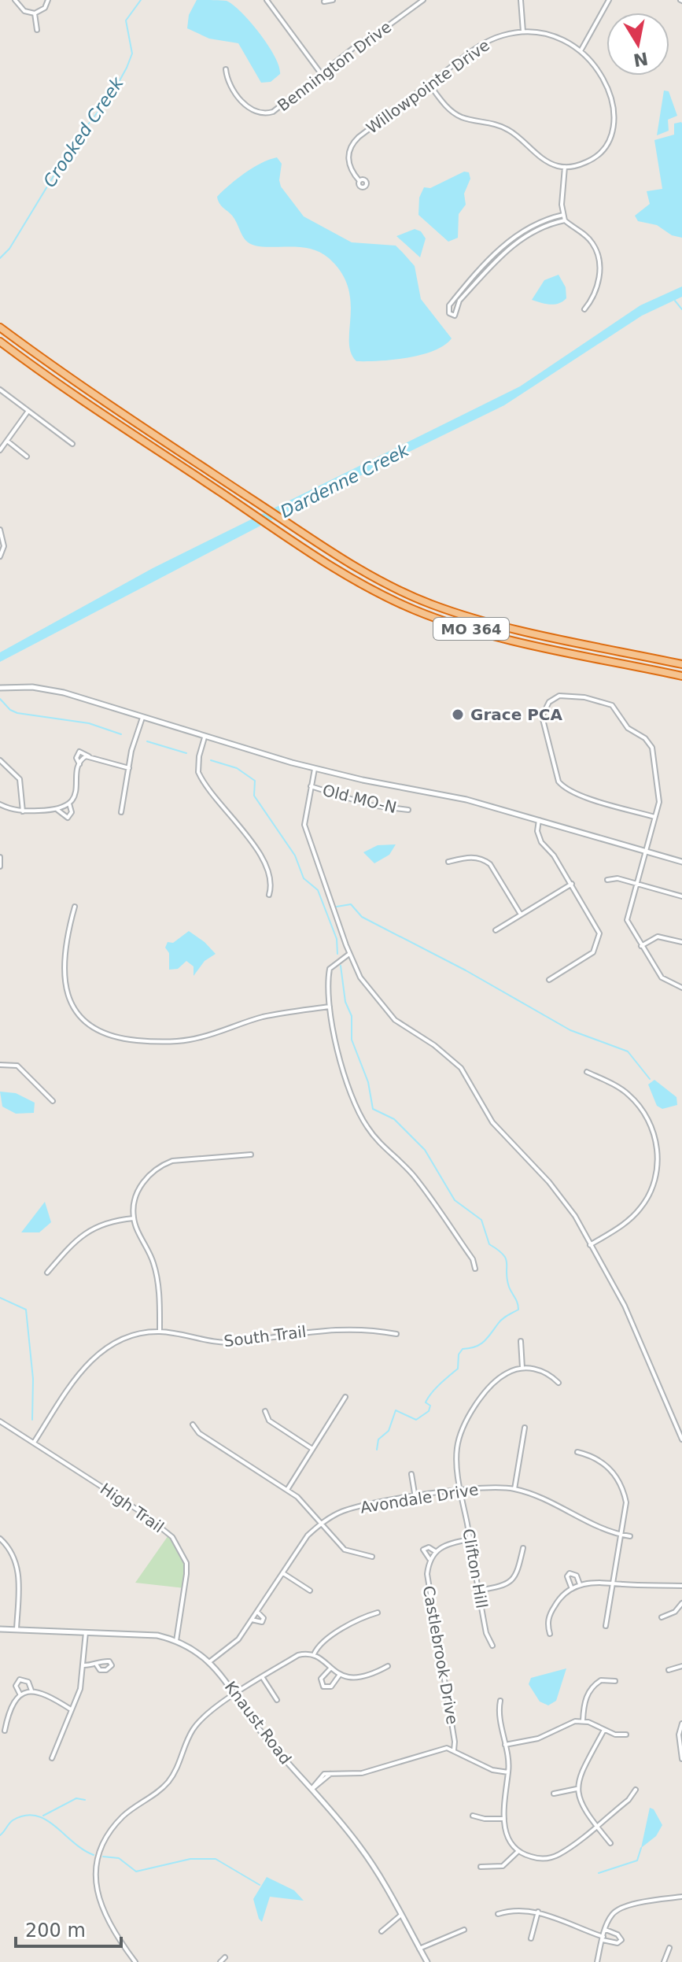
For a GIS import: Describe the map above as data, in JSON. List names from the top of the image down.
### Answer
{
  "streets": {
    "highway": ["MO 364"],
    "main road": ["Knaust Road"],
    "street": [
      "Bennington Drive",
      "Willowpointe Drive",
      "Old MO-N",
      "South Trail",
      "Avondale Drive",
      "High Trail",
      "Clifton Hill",
      "Castlebrook Drive"
    ]
  },
  "crossings": [
    ["South Trail", "High Trail"],
    ["Avondale Drive", "Clifton Hill"],
    ["Avondale Drive", "Knaust Road"],
    ["High Trail", "Knaust Road"]
  ],
  "water": ["Crooked Creek", "Dardenne Creek"],
  "places": ["Grace PCA"],
  "scale_bar": "200 m",
  "north": "bottom"
}
